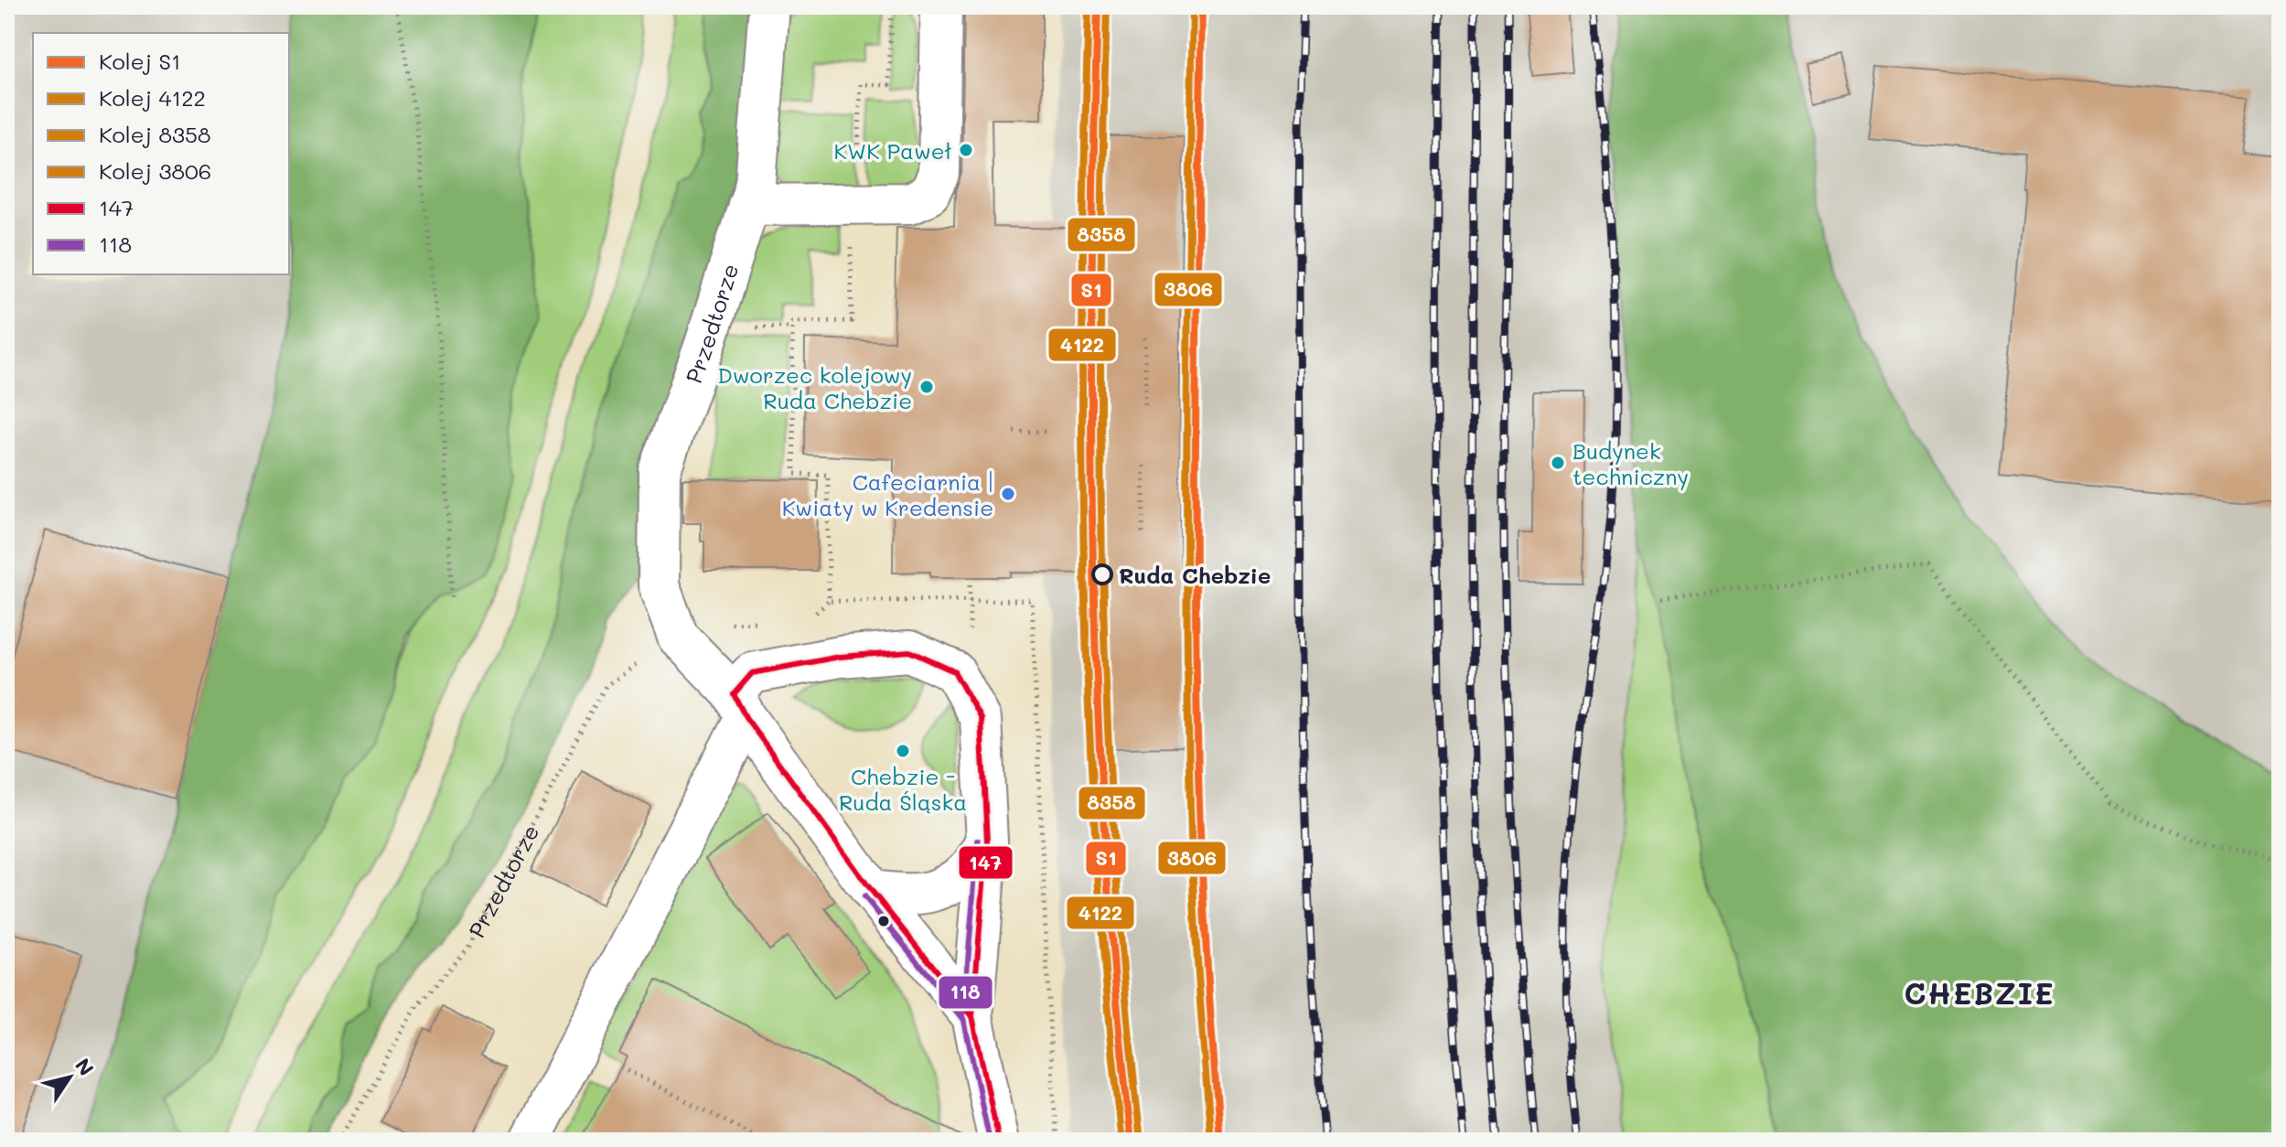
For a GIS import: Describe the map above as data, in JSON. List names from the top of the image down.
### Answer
{
  "streets": {
    "street": ["Przedtorze"]
  },
  "districts": ["CHEBZIE"],
  "places": [
    "KWK Paweł",
    "Dworzec kolejowy Ruda Chebzie",
    "Budynek techniczny",
    "Cafeciarnia | Kwiaty w Kredensie",
    "Ruda Chebzie",
    "Chebzie - Ruda Śląska"
  ],
  "lines": [
    "rail line S1",
    "rail line 4122",
    "rail line 8358",
    "rail line 3806",
    "transit line 147",
    "transit line 118"
  ],
  "legend": [
    "Kolej S1",
    "Kolej 4122",
    "Kolej 8358",
    "Kolej 3806",
    "147",
    "118"
  ],
  "north": "top right"
}
